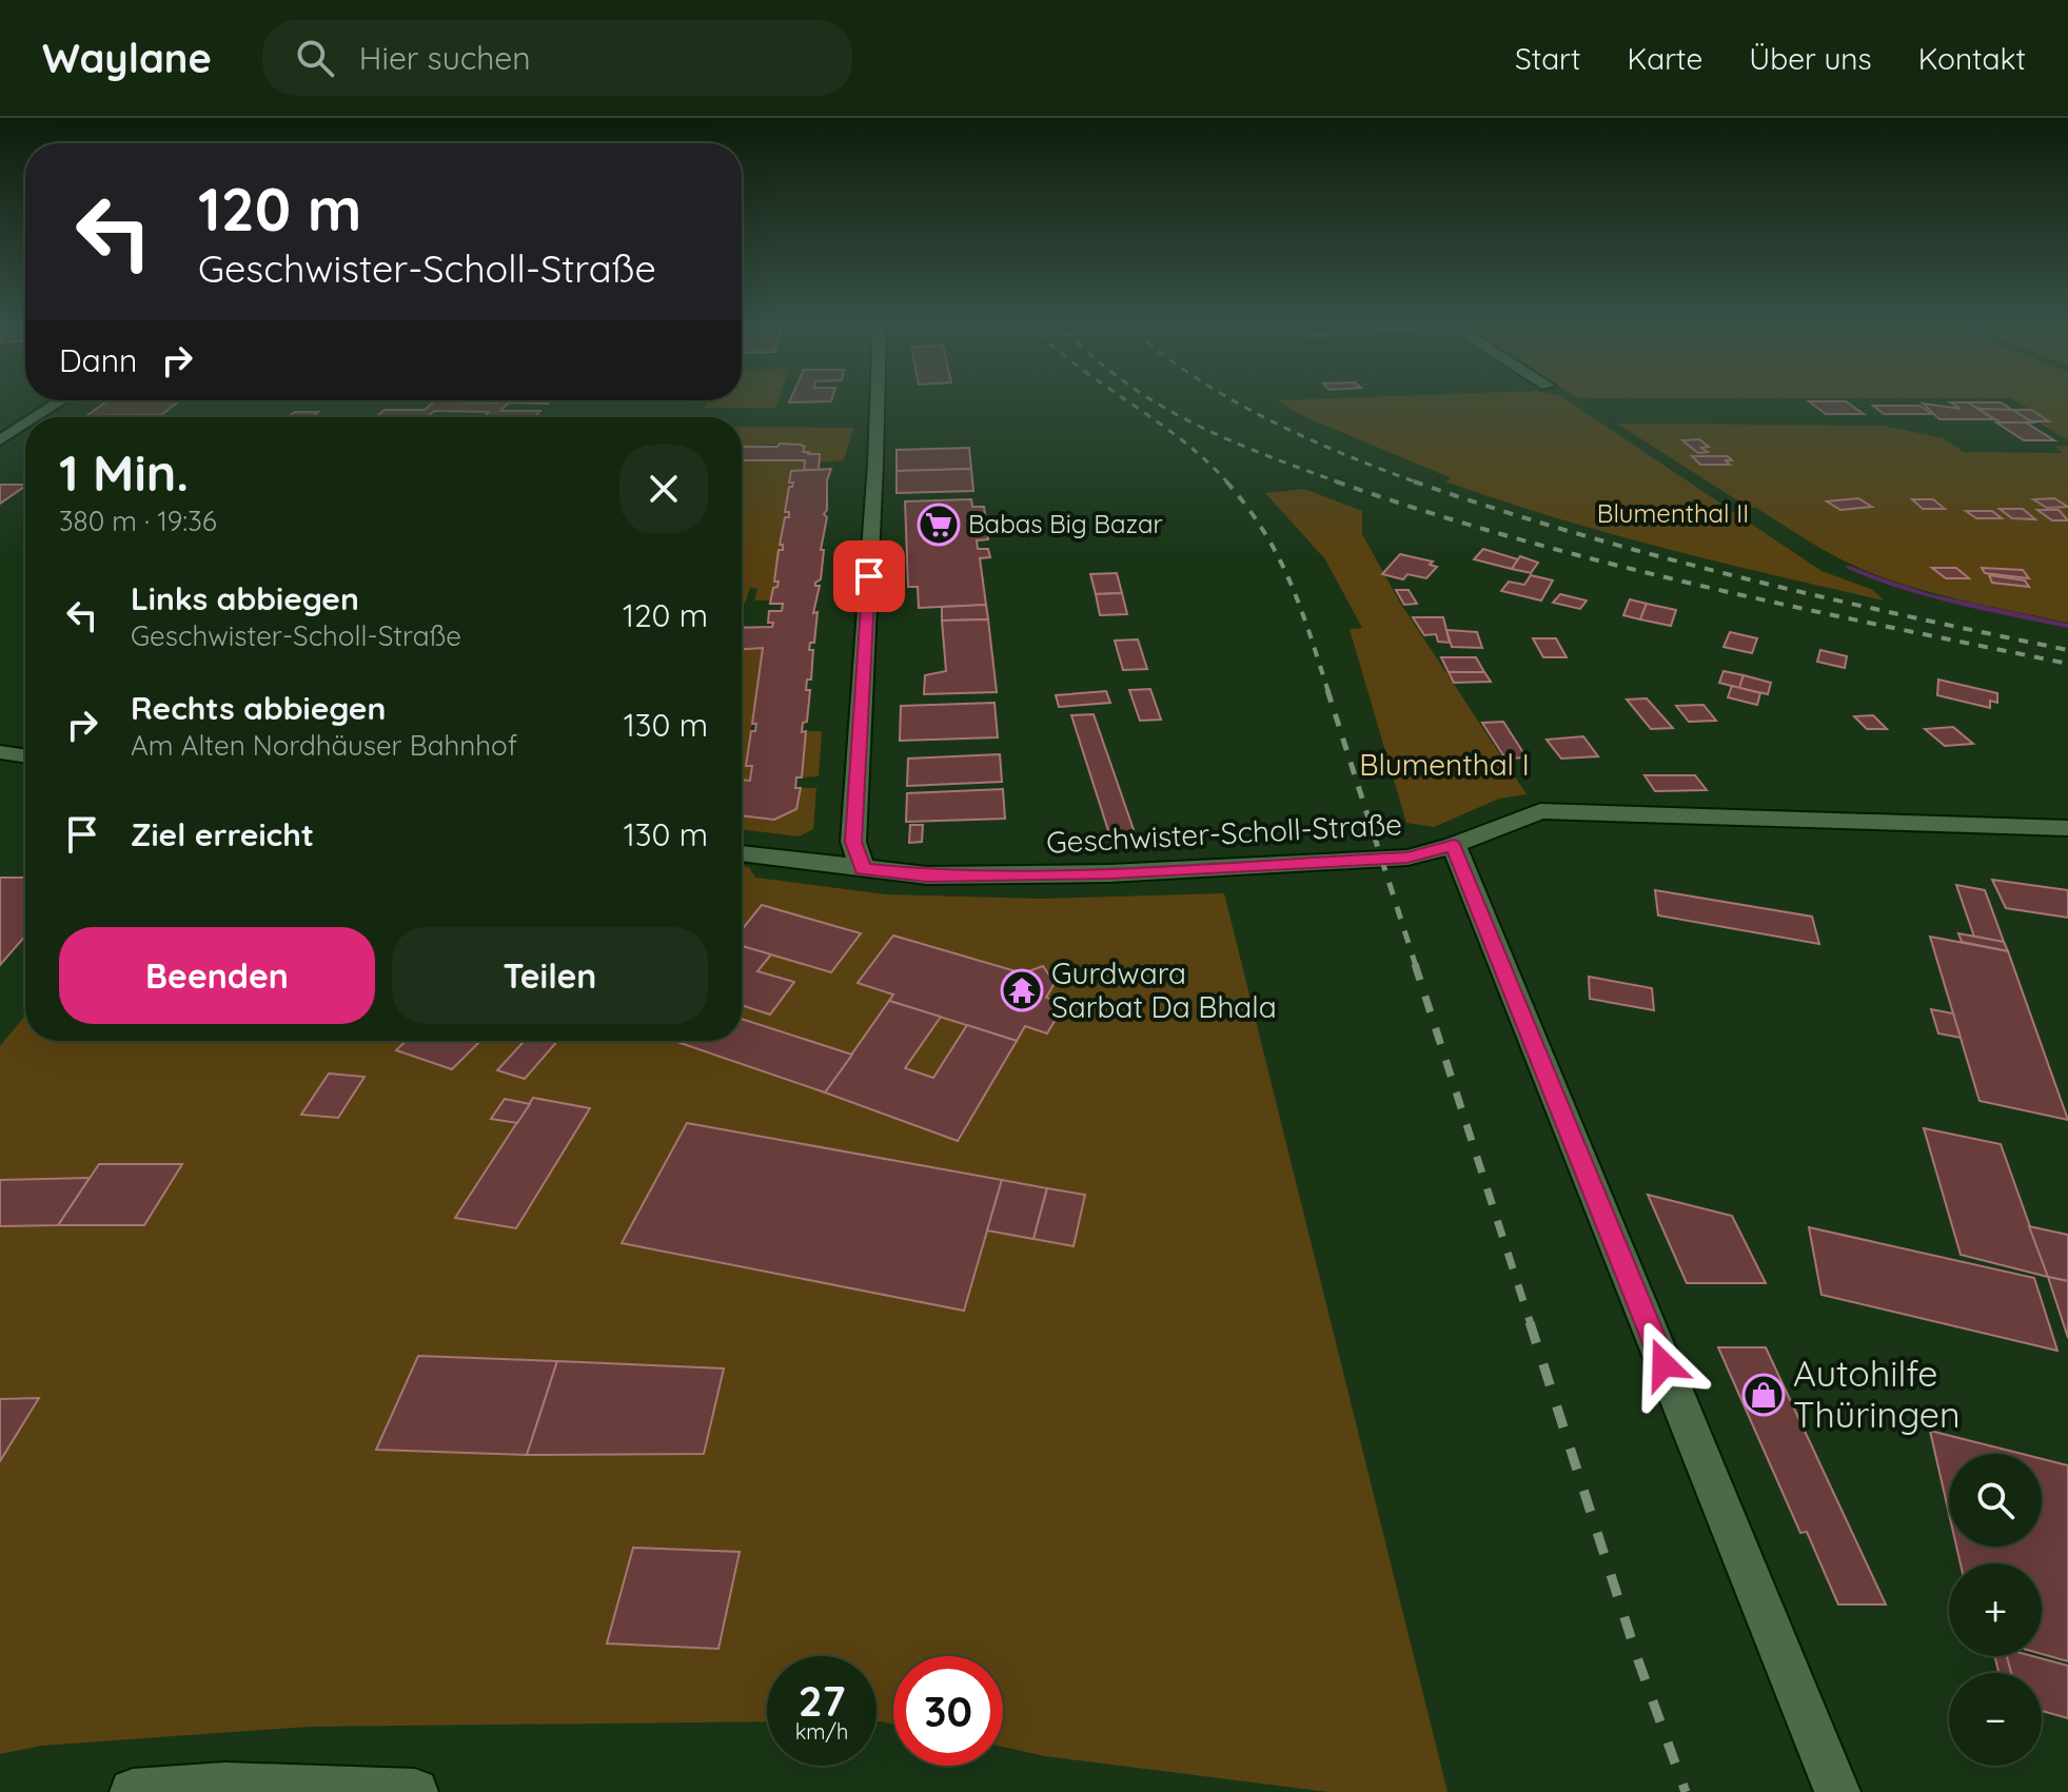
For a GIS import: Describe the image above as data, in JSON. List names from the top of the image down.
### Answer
{
  "streets": {
    "street": ["Geschwister-Scholl-Straße"]
  },
  "parks": ["Blumenthal II", "Blumenthal I"],
  "places": {
    "supermarket": ["Babas Big Bazar"],
    "temple": ["Gurdwara Sarbat Da Bhala"],
    "shop": ["Autohilfe Thüringen"]
  },
  "page": {
    "header": "Waylane",
    "search": "Hier suchen",
    "nav": [
      "Start",
      "Karte",
      "Über uns",
      "Kontakt"
    ],
    "turn": ["120 m", "Geschwister-Scholl-Straße"],
    "then": "Dann",
    "heading": ["1 Min.", "380 m · 19:36"],
    "list": [
      {
        "name": "Links abbiegen",
        "note": "Geschwister-Scholl-Straße",
        "value": "120 m"
      },
      {
        "name": "Rechts abbiegen",
        "note": "Am Alten Nordhäuser Bahnhof",
        "value": "130 m"
      },
      {
        "name": "Ziel erreicht",
        "value": "130 m"
      }
    ],
    "buttons": ["Beenden", "Teilen"],
    "map_buttons": ["+", "−"],
    "speed": "27 km/h",
    "limit": "30"
  }
}
